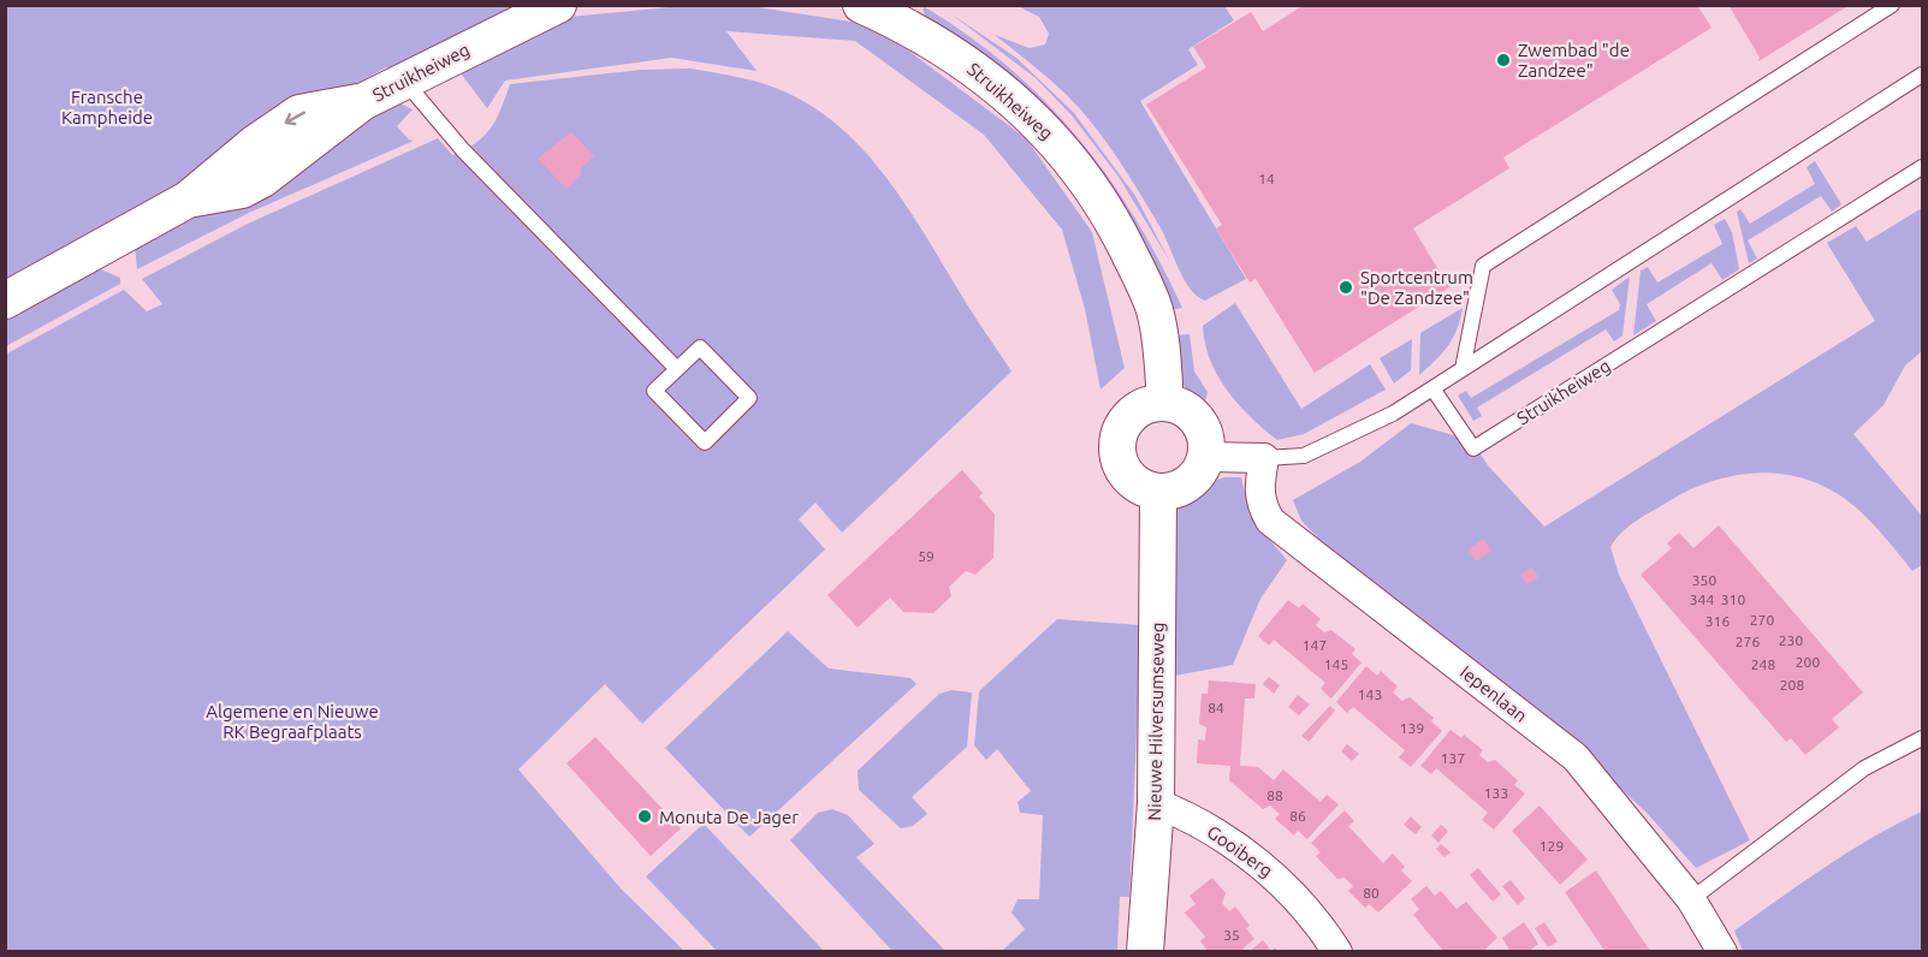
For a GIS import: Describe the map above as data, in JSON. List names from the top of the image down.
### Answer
{
  "streets": {
    "street": [
      "Struikheiweg",
      "Iepenlaan",
      "Nieuwe Hilversumseweg",
      "Gooiberg"
    ]
  },
  "crossings": [
    ["Struikheiweg", "Nieuwe Hilversumseweg"],
    ["Nieuwe Hilversumseweg", "Gooiberg"]
  ],
  "parks": ["Fransche Kampheide", "Algemene en Nieuwe RK Begraafplaats"],
  "places": ["Zwembad \"de Zandzee\"", "Sportcentrum \"De Zandzee\"", "Monuta De Jager"],
  "house_numbers": [
    "14",
    "59",
    "350",
    "344",
    "310",
    "270",
    "316",
    "230",
    "276",
    "147",
    "200",
    "145",
    "248",
    "208",
    "143",
    "84",
    "139",
    "137",
    "133",
    "88",
    "86",
    "129",
    "80",
    "35"
  ]
}
